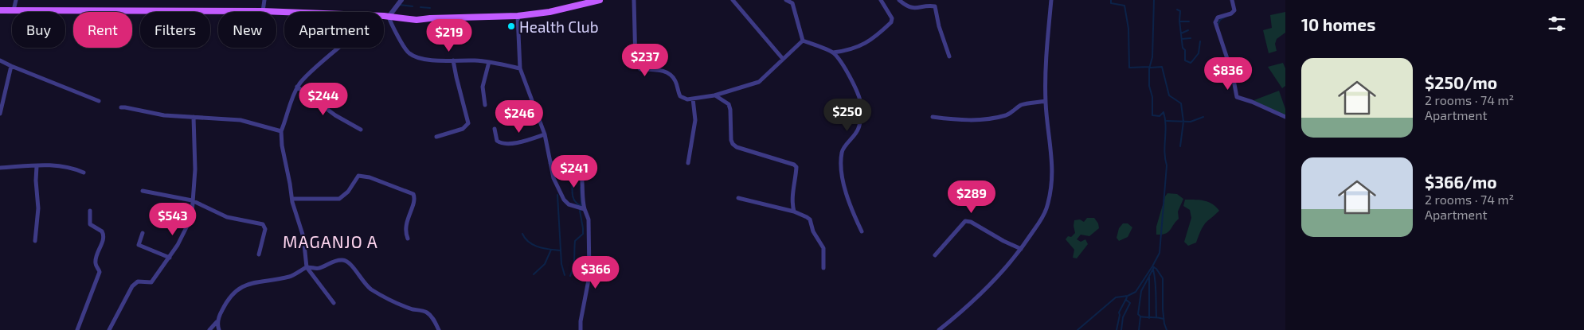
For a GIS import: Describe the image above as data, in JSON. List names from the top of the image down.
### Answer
{
  "districts": ["MAGANJO A"],
  "places": ["Health Club"],
  "page": {
    "heading": "10 homes",
    "chip": [
      "Buy",
      "Rent",
      "Filters",
      "New",
      "Apartment"
    ],
    "price": [
      "$219",
      "$237",
      "$836",
      "$244",
      "$250",
      "$246",
      "$241",
      "$289",
      "$543",
      "$366"
    ],
    "list": [
      {
        "name": "$250/mo",
        "note": "2 rooms · 74 m² · Apartment"
      },
      {
        "name": "$366/mo",
        "note": "2 rooms · 74 m² · Apartment"
      }
    ]
  }
}
